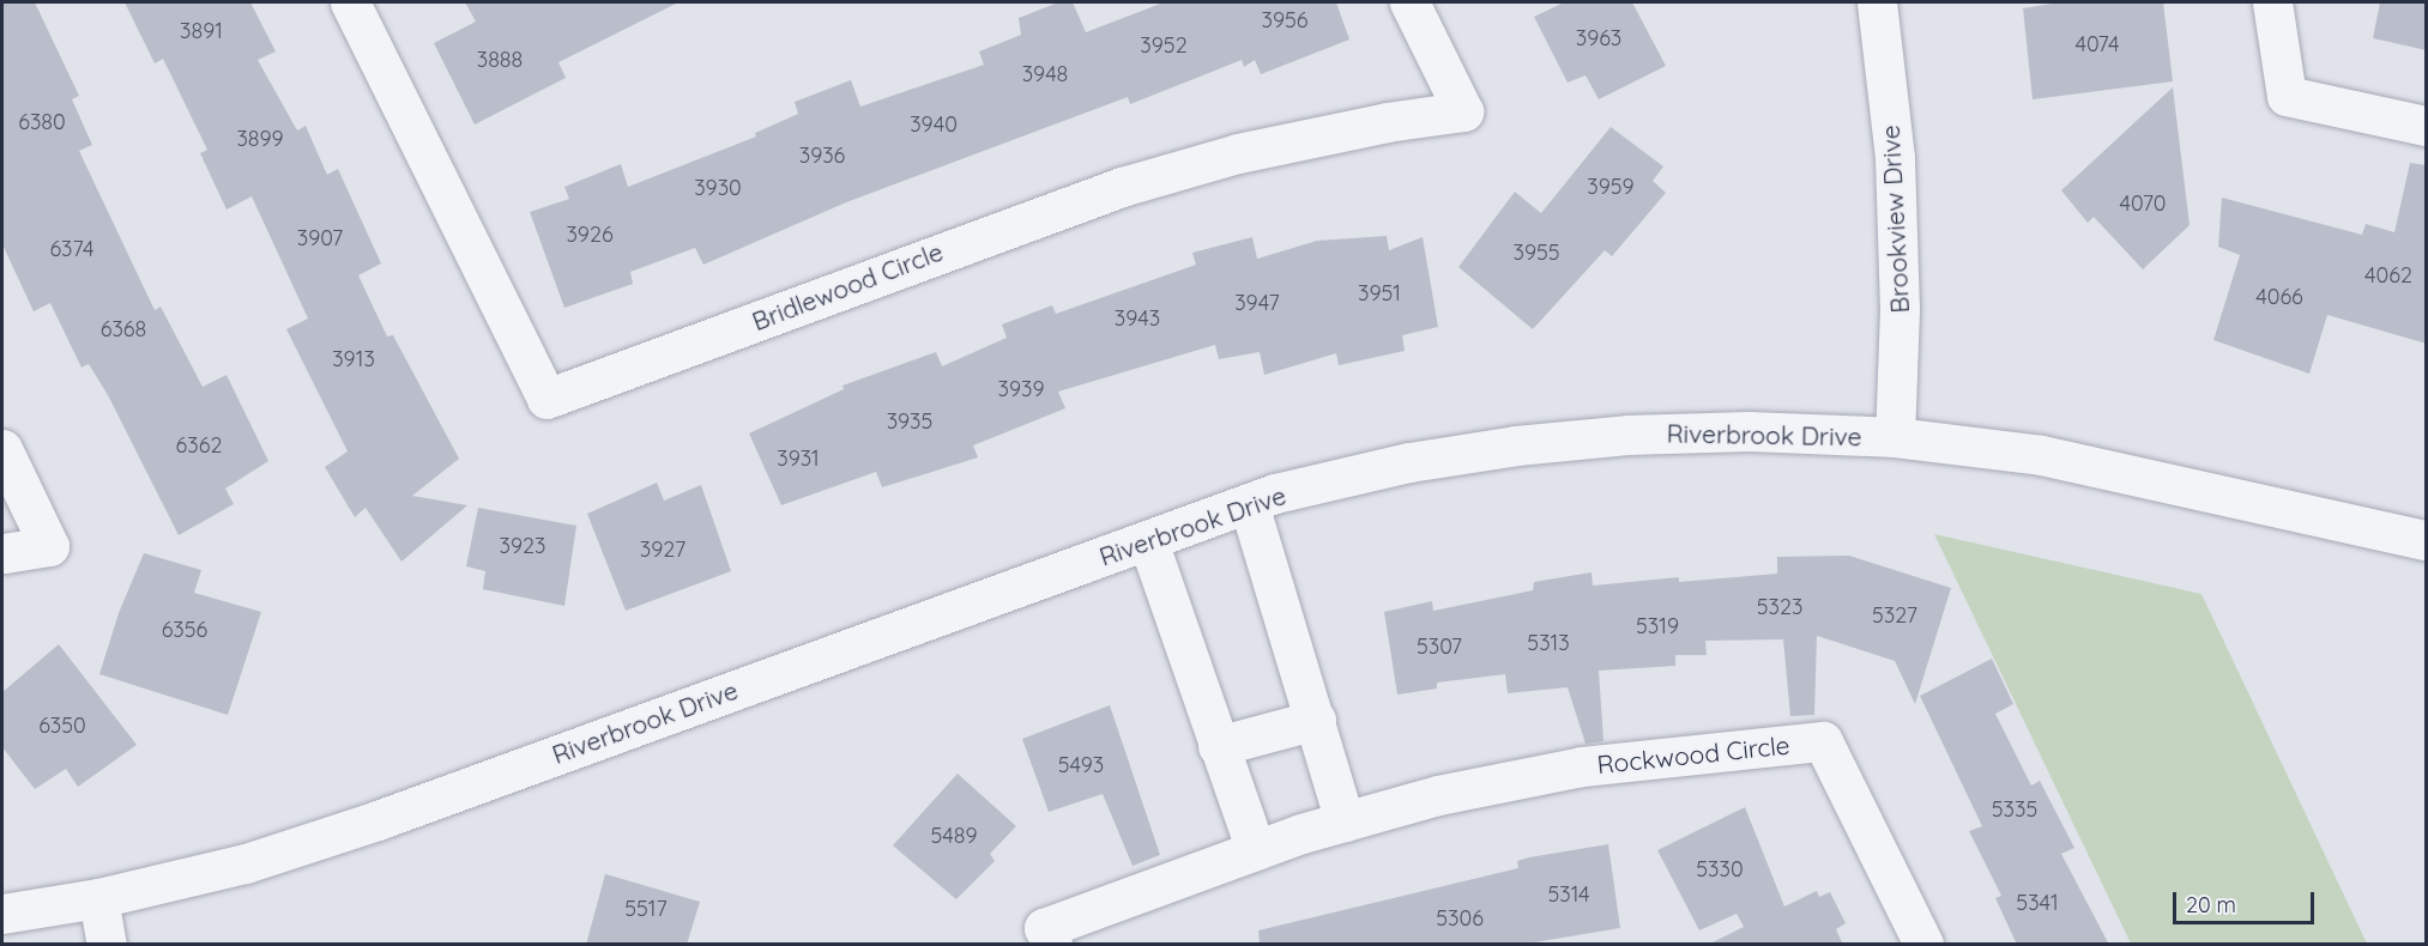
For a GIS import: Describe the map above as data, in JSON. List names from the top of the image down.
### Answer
{
  "streets": {
    "street": [
      "Brookview Drive",
      "Bridlewood Circle",
      "Riverbrook Drive",
      "Rockwood Circle"
    ]
  },
  "crossings": [
    ["Brookview Drive", "Riverbrook Drive"]
  ],
  "house_numbers": [
    "3956",
    "3891",
    "3963",
    "4074",
    "3952",
    "3888",
    "3948",
    "6380",
    "3940",
    "3899",
    "3936",
    "3959",
    "3930",
    "4070",
    "3926",
    "3907",
    "6374",
    "3955",
    "4062",
    "3951",
    "4066",
    "3947",
    "3943",
    "6368",
    "3913",
    "3939",
    "3935",
    "6362",
    "3931",
    "3923",
    "3927",
    "5323",
    "5327",
    "5319",
    "6356",
    "5313",
    "5307",
    "6350",
    "5493",
    "5335",
    "5489",
    "5330",
    "5314",
    "5341",
    "5517",
    "5306"
  ],
  "scale_bar": "20 m"
}
